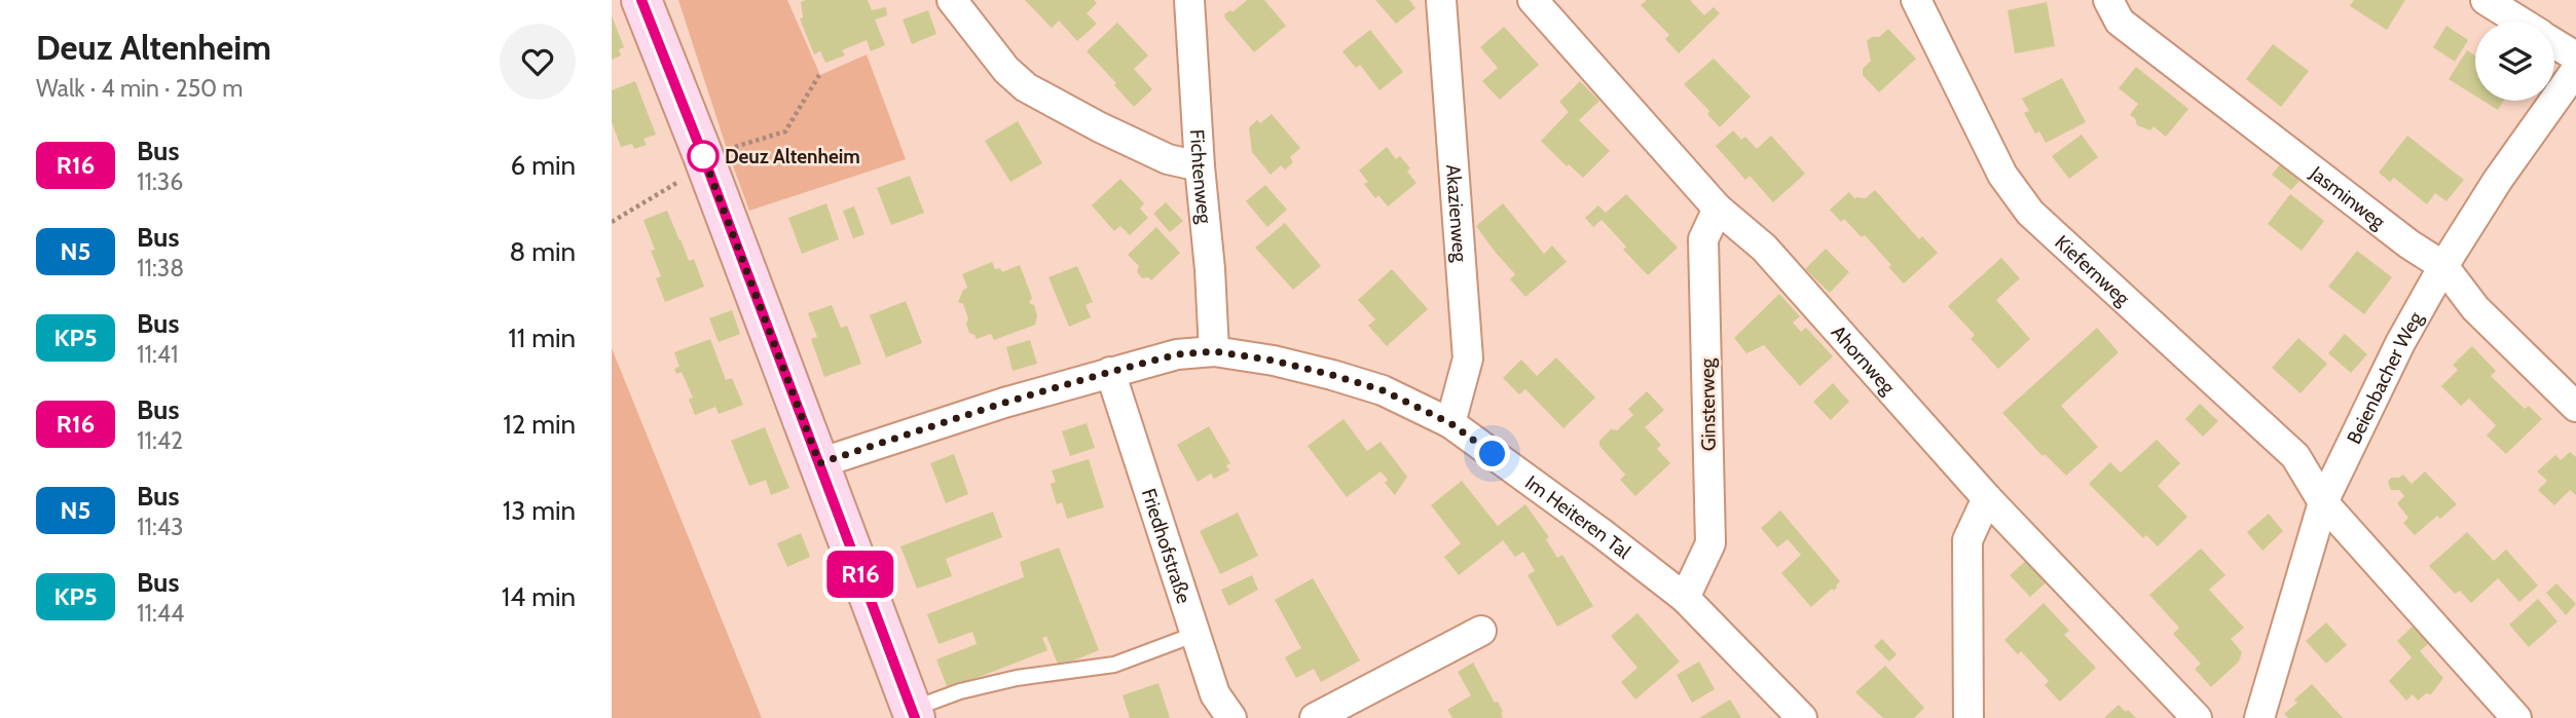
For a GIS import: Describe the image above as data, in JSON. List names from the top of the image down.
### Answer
{
  "streets": {
    "street": [
      "Fichtenweg",
      "Jasminweg",
      "Akazienweg",
      "Kiefernweg",
      "Ahornweg",
      "Beienbacher Weg",
      "Ginsterweg",
      "Im Heiteren Tal",
      "Friedhofstraße"
    ]
  },
  "crossings": [
    ["Fichtenweg", "Im Heiteren Tal"],
    ["Jasminweg", "Beienbacher Weg"],
    ["Akazienweg", "Im Heiteren Tal"],
    ["Kiefernweg", "Beienbacher Weg"],
    ["Ahornweg", "Ginsterweg"],
    ["Ginsterweg", "Im Heiteren Tal"],
    ["Im Heiteren Tal", "Friedhofstraße"]
  ],
  "places": ["Deuz Altenheim"],
  "lines": ["bus line R16"],
  "page": {
    "heading": ["Deuz Altenheim", "Walk · 4 min · 250 m"],
    "on_map": "R16",
    "list": [
      {
        "mark": "R16",
        "name": "Bus",
        "note": "11:36",
        "value": "6 min"
      },
      {
        "mark": "N5",
        "name": "Bus",
        "note": "11:38",
        "value": "8 min"
      },
      {
        "mark": "KP5",
        "name": "Bus",
        "note": "11:41",
        "value": "11 min"
      },
      {
        "mark": "R16",
        "name": "Bus",
        "note": "11:42",
        "value": "12 min"
      },
      {
        "mark": "N5",
        "name": "Bus",
        "note": "11:43",
        "value": "13 min"
      },
      {
        "mark": "KP5",
        "name": "Bus",
        "note": "11:44",
        "value": "14 min"
      }
    ]
  }
}
